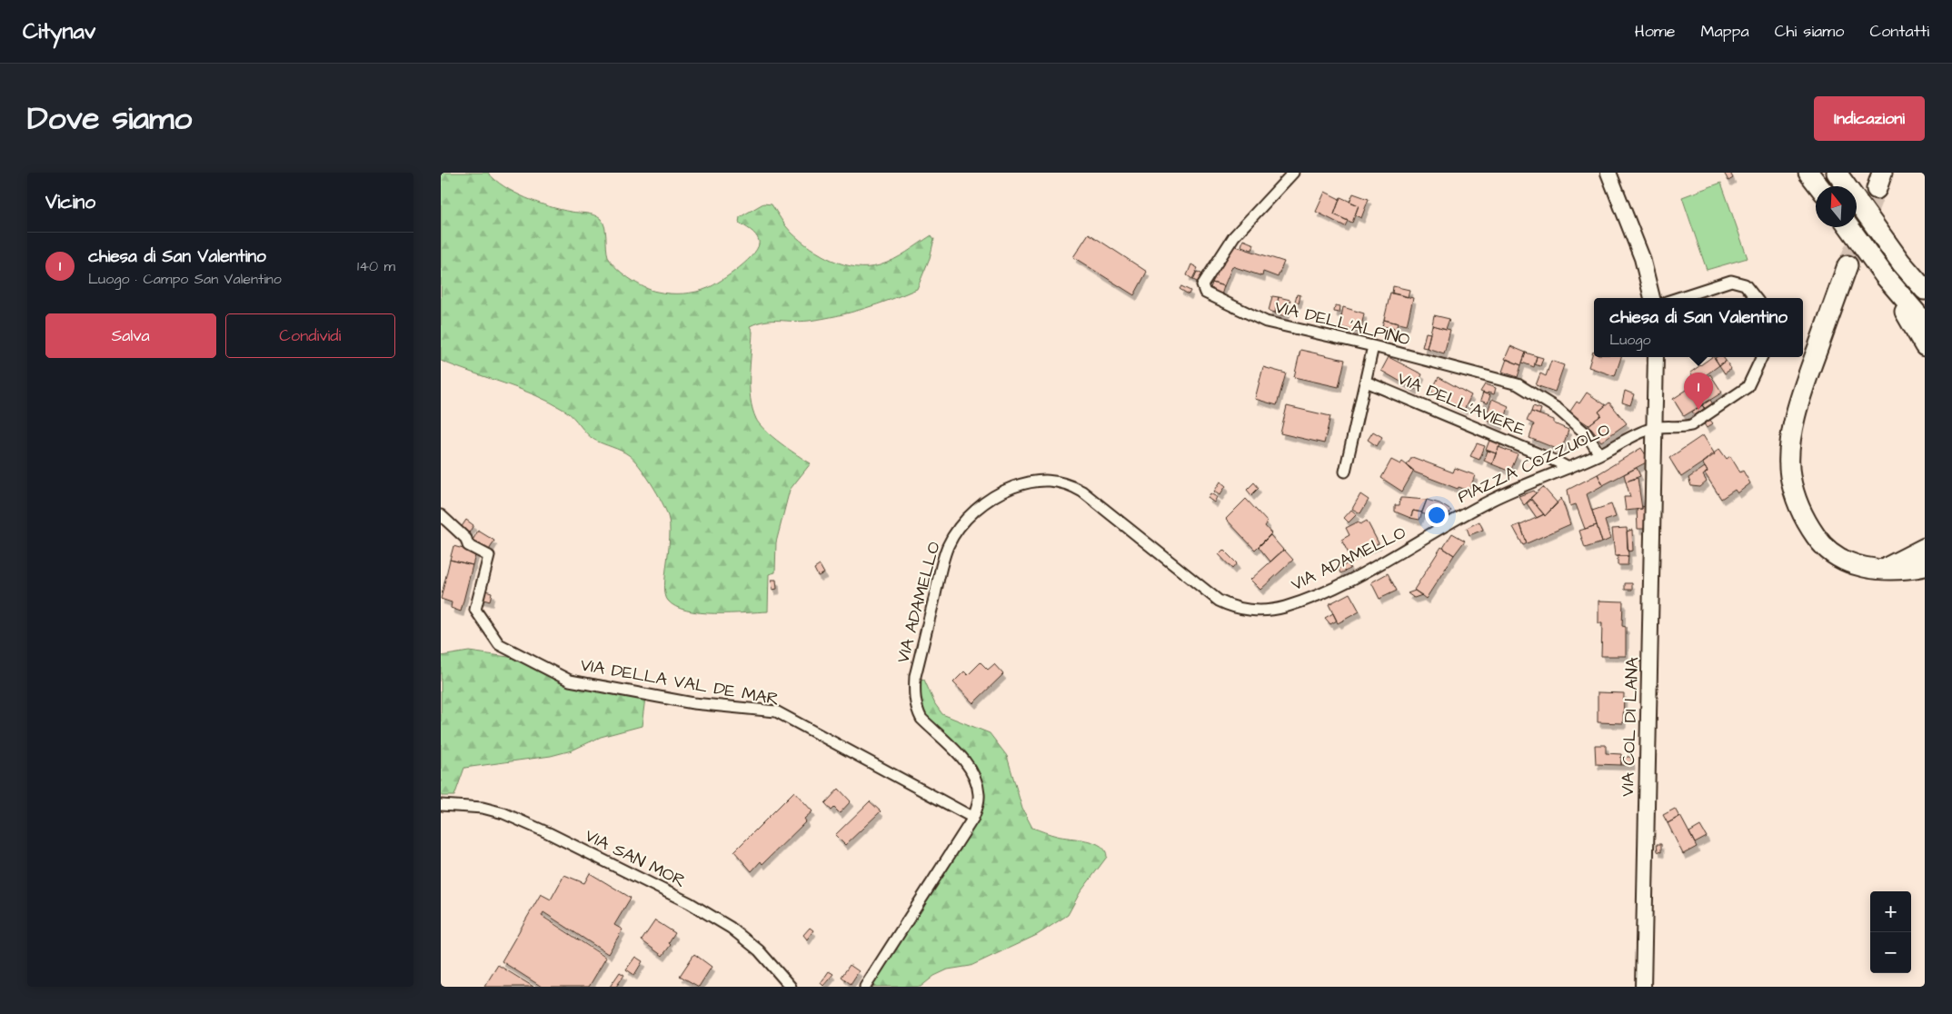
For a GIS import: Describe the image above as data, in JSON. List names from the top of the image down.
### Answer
{
  "streets": {
    "main road": ["VIA COL DI LANA"],
    "street": [
      "VIA DELL'ALPINO",
      "VIA DELL'AVIERE",
      "PIAZZA COZZUOLO",
      "VIA ADAMELLO",
      "VIA DELLA VAL DE MAR",
      "VIA SAN MOR"
    ]
  },
  "crossings": [
    ["VIA DELL'ALPINO", "PIAZZA COZZUOLO"],
    ["VIA DELL'AVIERE", "PIAZZA COZZUOLO"],
    ["PIAZZA COZZUOLO", "VIA ADAMELLO"],
    ["PIAZZA COZZUOLO", "VIA COL DI LANA"],
    ["VIA ADAMELLO", "VIA DELLA VAL DE MAR"]
  ],
  "north": "top",
  "page": {
    "header": "Citynav",
    "nav": [
      "Home",
      "Mappa",
      "Chi siamo",
      "Contatti"
    ],
    "title": "Dove siamo",
    "buttons": [
      "Indicazioni",
      ["Salva", "Condividi"]
    ],
    "heading": "Vicino",
    "list": [
      {
        "mark": "1",
        "name": "chiesa di San Valentino",
        "note": "Luogo · Campo San Valentino",
        "value": "140 m"
      }
    ],
    "popup": ["chiesa di San Valentino", "Luogo"],
    "pins": "1",
    "map_buttons": ["+", "−"]
  }
}
